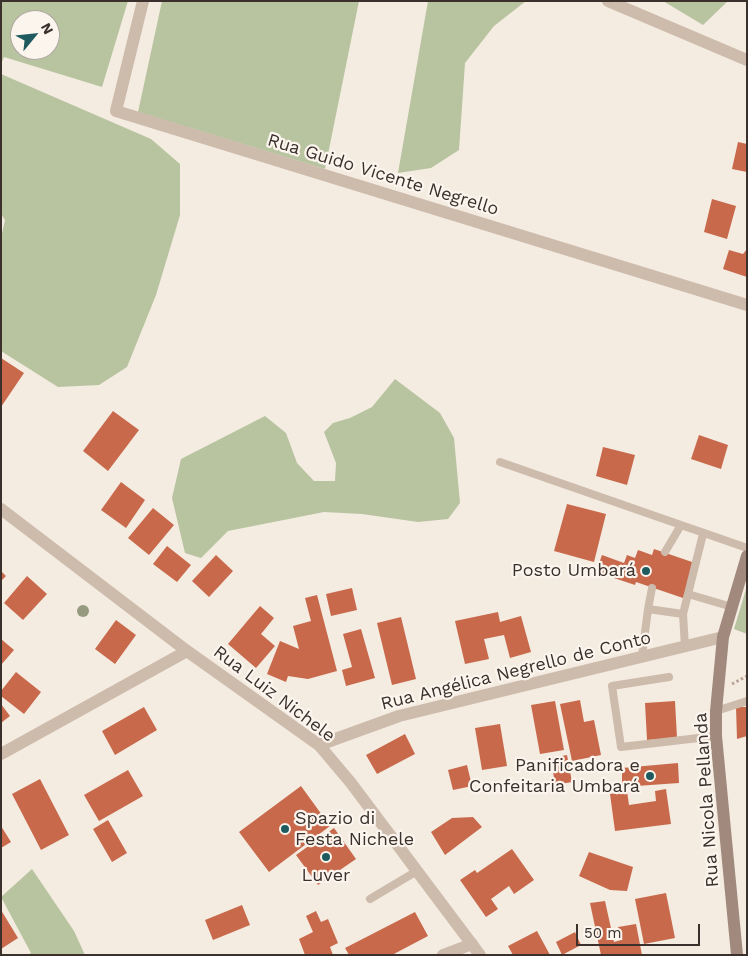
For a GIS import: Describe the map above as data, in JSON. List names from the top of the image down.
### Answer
{
  "streets": {
    "main road": ["Rua Nicola Pellanda"],
    "street": ["Rua Guido Vicente Negrello", "Rua Angélica Negrello de Conto", "Rua Luiz Nichele"]
  },
  "crossings": [
    ["Rua Angélica Negrello de Conto", "Rua Luiz Nichele"],
    ["Rua Angélica Negrello de Conto", "Rua Nicola Pellanda"]
  ],
  "places": [
    "Posto Umbará",
    "Panificadora e Confeitaria Umbará",
    "Spazio di Festa Nichele",
    "Luver"
  ],
  "scale_bar": "50 m",
  "north": "top right"
}
